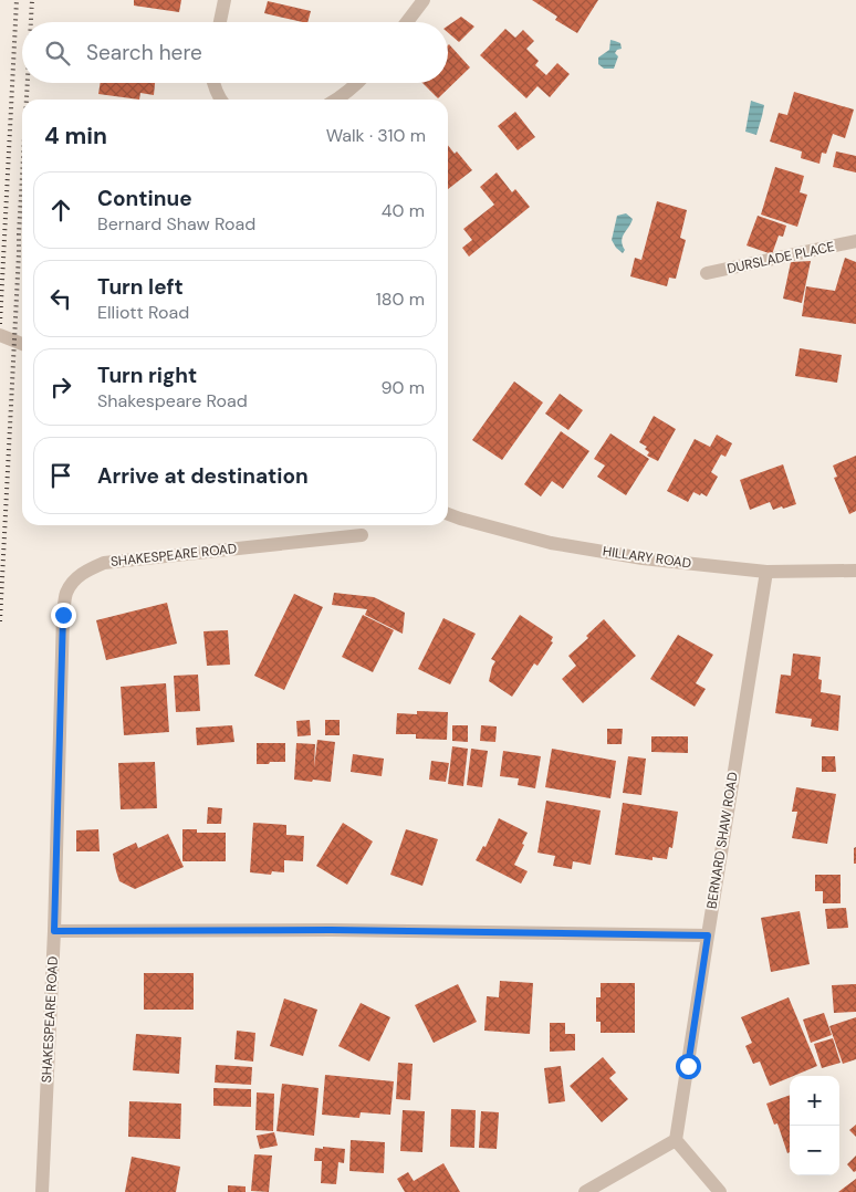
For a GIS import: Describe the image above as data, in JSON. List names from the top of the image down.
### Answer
{
  "streets": {
    "street": [
      "DURSLADE PLACE",
      "SHAKESPEARE ROAD",
      "HILLARY ROAD",
      "BERNARD SHAW ROAD"
    ]
  },
  "crossings": [
    ["HILLARY ROAD", "BERNARD SHAW ROAD"]
  ],
  "page": {
    "search": "Search here",
    "heading": ["4 min", "Walk · 310 m"],
    "list": [
      ["Continue", "Bernard Shaw Road", "40 m"],
      ["Turn left", "Elliott Road", "180 m"],
      ["Turn right", "Shakespeare Road", "90 m"],
      "Arrive at destination"
    ],
    "map_buttons": ["+", "−"]
  }
}
